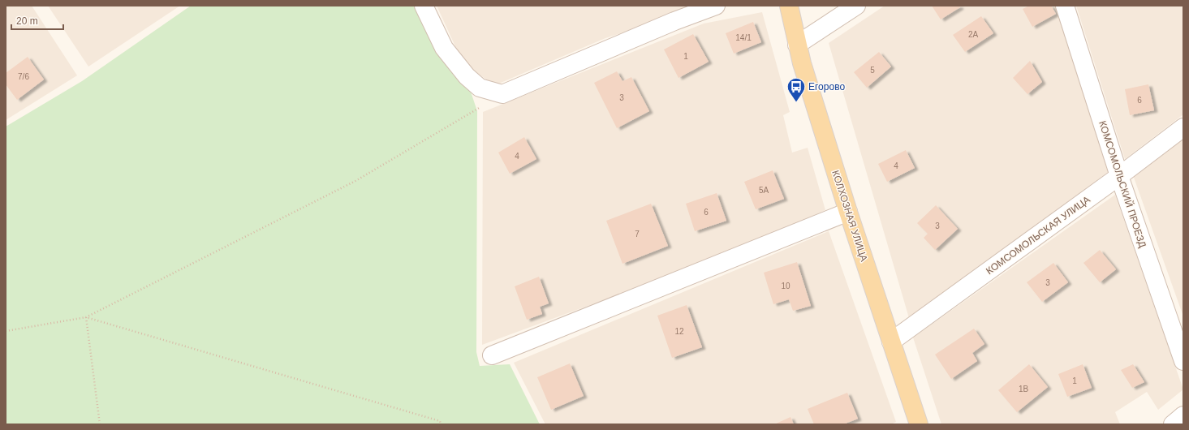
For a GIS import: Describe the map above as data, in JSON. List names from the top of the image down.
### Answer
{
  "streets": {
    "main road": ["КОЛХОЗНАЯ УЛИЦА"],
    "street": ["КОМСОМОЛЬСКИЙ ПРОЕЗД", "КОМСОМОЛЬСКАЯ УЛИЦА"]
  },
  "crossings": [
    ["КОМСОМОЛЬСКИЙ ПРОЕЗД", "КОМСОМОЛЬСКАЯ УЛИЦА"],
    ["КОЛХОЗНАЯ УЛИЦА", "КОМСОМОЛЬСКАЯ УЛИЦА"]
  ],
  "places": {
    "bus stop": ["Егорово"]
  },
  "house_numbers": [
    "2А",
    "14/1",
    "1",
    "5",
    "7/6",
    "3",
    "6",
    "4",
    "4",
    "5А",
    "6",
    "3",
    "7",
    "3",
    "10",
    "12",
    "1",
    "1В"
  ],
  "scale_bar": "20 m"
}
